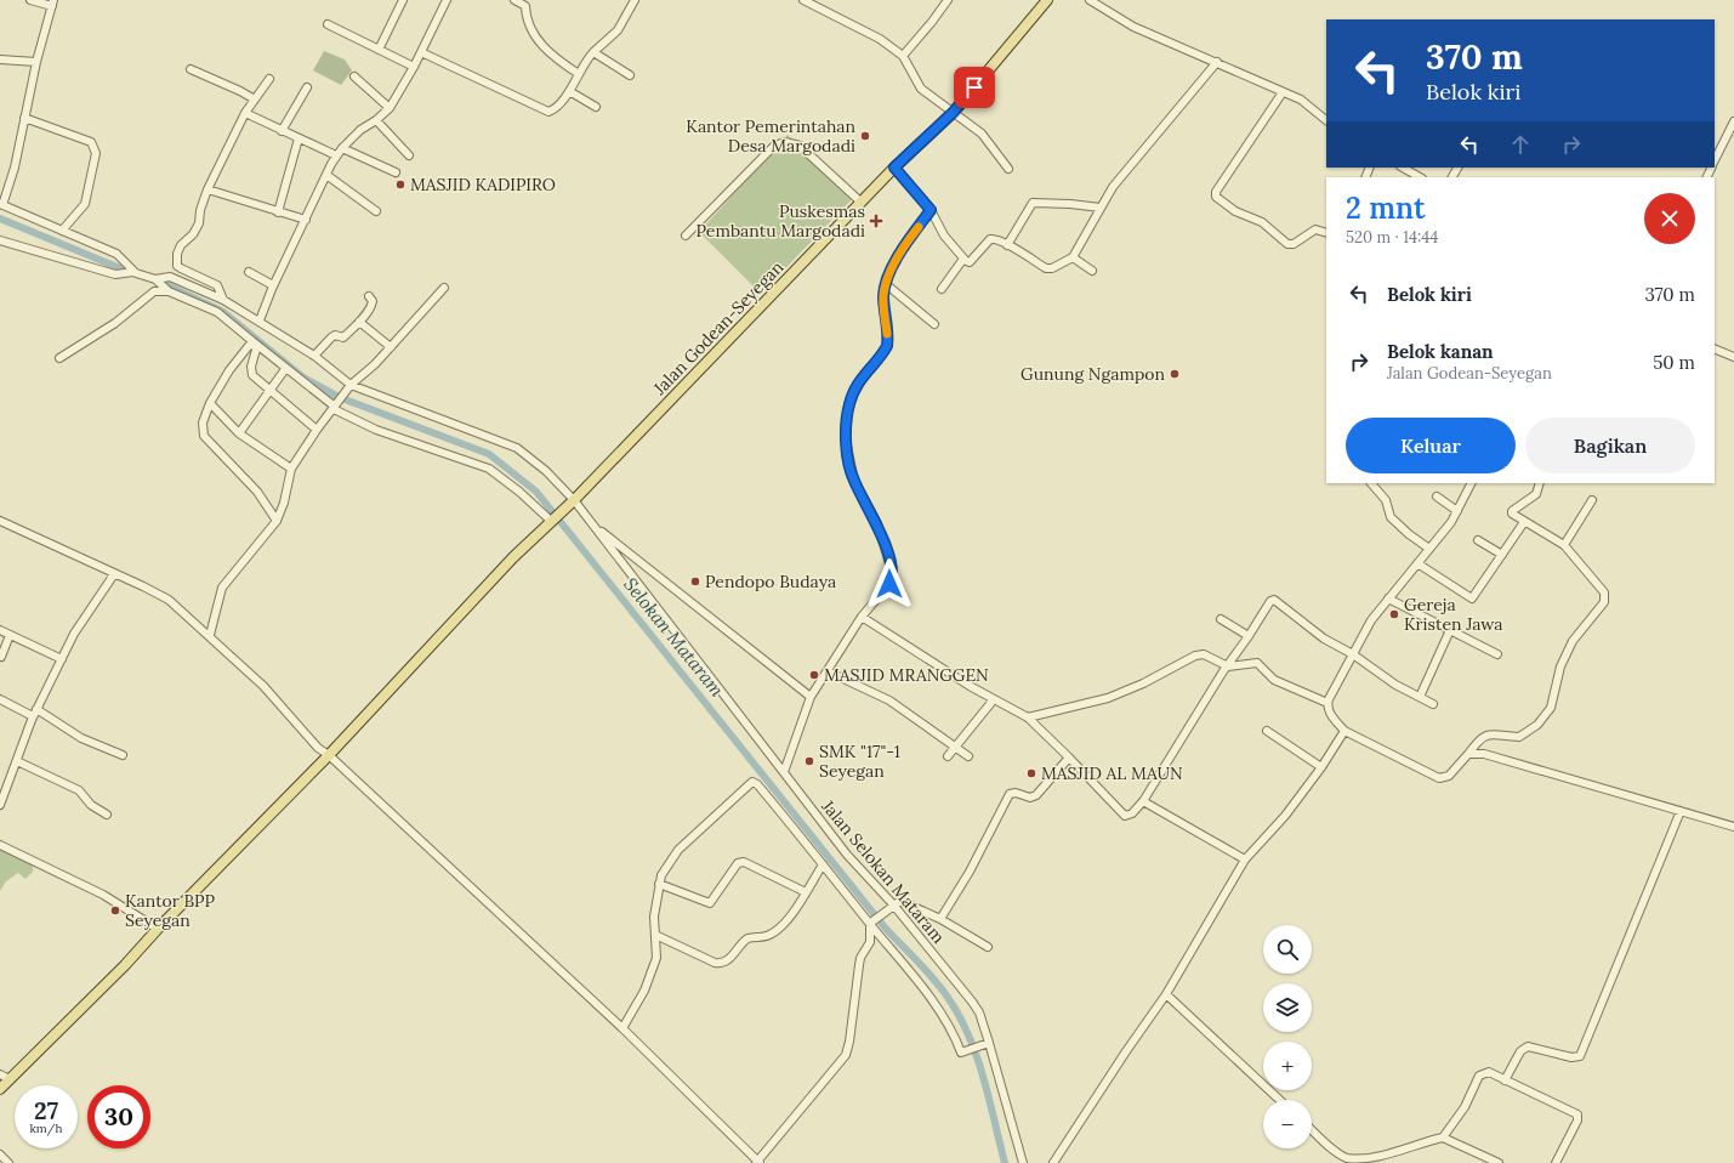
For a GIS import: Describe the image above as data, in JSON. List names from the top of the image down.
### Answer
{
  "streets": {
    "main road": ["Jalan Godean-Seyegan"],
    "street": ["Jalan Selokan Mataram"]
  },
  "crossings": [
    ["Jalan Godean-Seyegan", "Jalan Selokan Mataram"]
  ],
  "water": ["Selokan Mataram"],
  "places": {
    "other": [
      "Kantor Pemerintahan Desa Margodadi",
      "MASJID KADIPIRO",
      "Gunung Ngampon",
      "Pendopo Budaya",
      "Gereja Kristen Jawa",
      "MASJID MRANGGEN",
      "SMK \"17\"-1 Seyegan",
      "MASJID AL MAUN",
      "Kantor BPP Seyegan"
    ],
    "health": ["Puskesmas Pembantu Margodadi"]
  },
  "page": {
    "turn": ["370 m", "Belok kiri"],
    "heading": ["2 mnt", "520 m · 14:44"],
    "list": [
      {
        "name": "Belok kiri",
        "value": "370 m"
      },
      {
        "name": "Belok kanan",
        "note": "Jalan Godean-Seyegan",
        "value": "50 m"
      }
    ],
    "buttons": ["Keluar", "Bagikan"],
    "map_buttons": ["+", "−"],
    "speed": "27 km/h",
    "limit": "30"
  }
}
